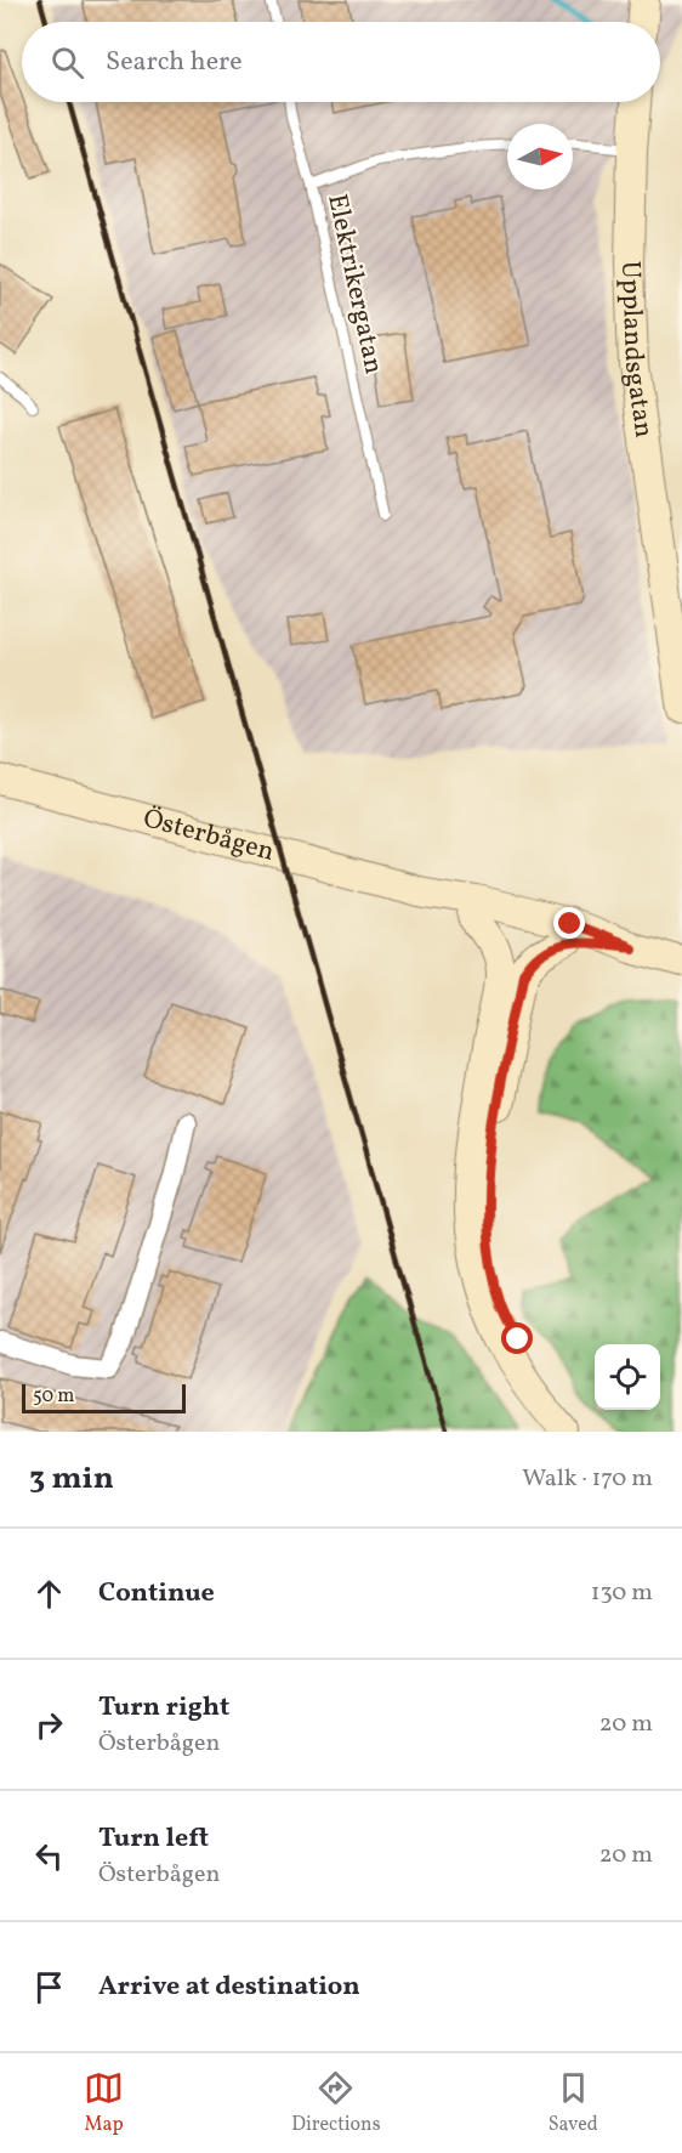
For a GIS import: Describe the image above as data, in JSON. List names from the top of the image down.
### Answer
{
  "streets": {
    "main road": ["Upplandsgatan", "Österbågen"],
    "lane": ["Elektrikergatan"]
  },
  "scale_bar": "50 m",
  "north": "right",
  "page": {
    "search": "Search here",
    "scale": "50 m",
    "heading": ["3 min", "Walk · 170 m"],
    "list": [
      ["Continue", "130 m"],
      ["Turn right", "Österbågen", "20 m"],
      ["Turn left", "Österbågen", "20 m"],
      "Arrive at destination"
    ],
    "nav": ["Map", "Directions", "Saved"]
  }
}
